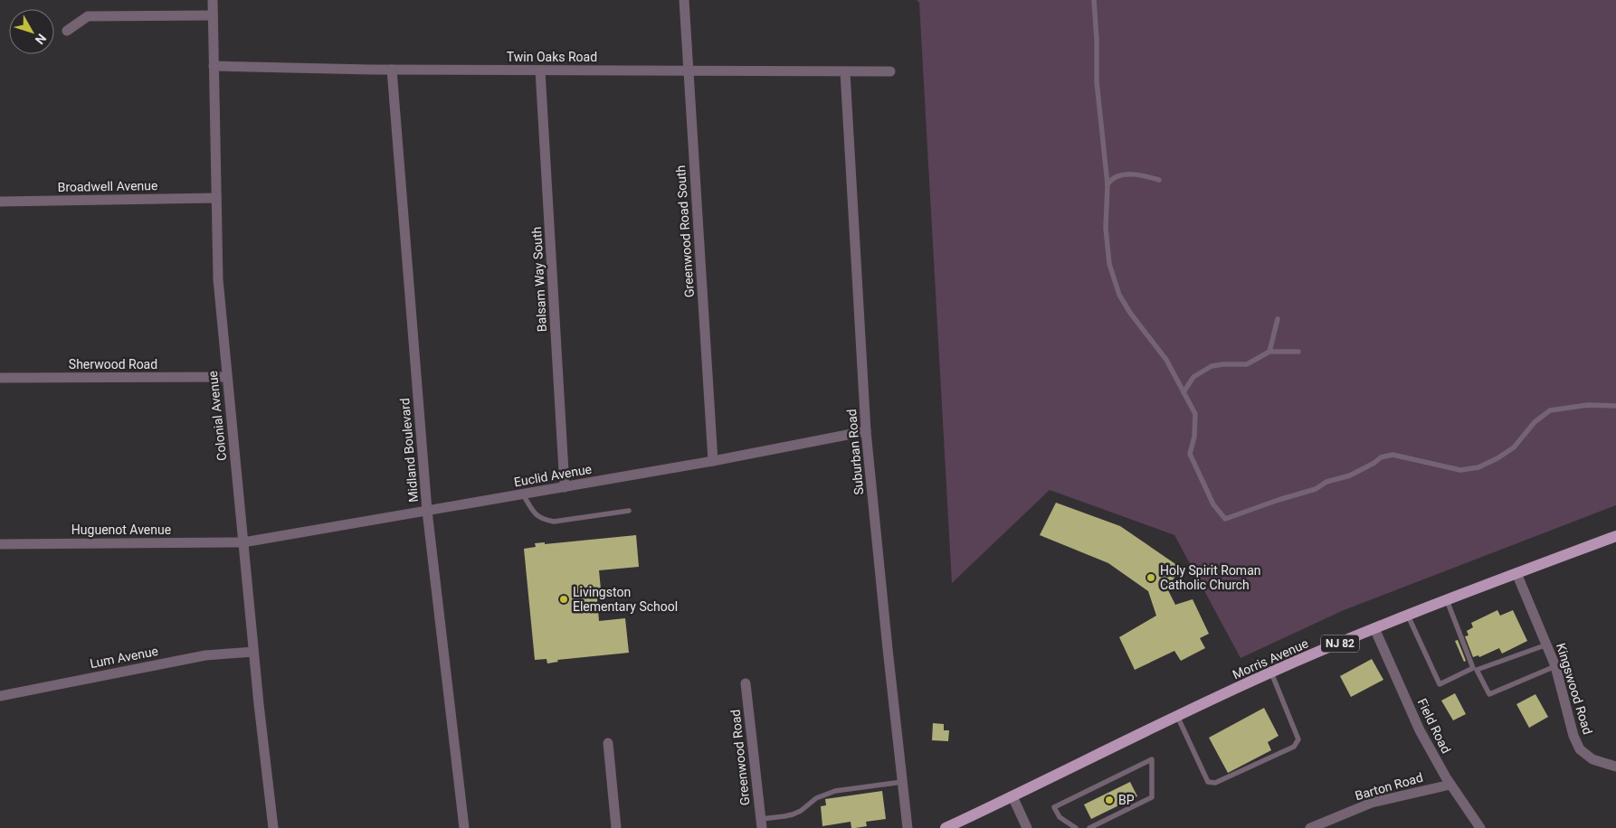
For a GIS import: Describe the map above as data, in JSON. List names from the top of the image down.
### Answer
{
  "streets": {
    "main road": ["NJ 82", "Morris Avenue"],
    "street": [
      "Twin Oaks Road",
      "Broadwell Avenue",
      "Greenwood Road South",
      "Balsam Way South",
      "Sherwood Road",
      "Colonial Avenue",
      "Midland Boulevard",
      "Suburban Road",
      "Euclid Avenue",
      "Huguenot Avenue",
      "Lum Avenue",
      "Kingswood Road",
      "Field Road",
      "Greenwood Road",
      "Barton Road"
    ]
  },
  "crossings": [
    ["Twin Oaks Road", "Greenwood Road South"],
    ["Twin Oaks Road", "Balsam Way South"],
    ["Twin Oaks Road", "Colonial Avenue"],
    ["Twin Oaks Road", "Midland Boulevard"],
    ["Twin Oaks Road", "Suburban Road"],
    ["Broadwell Avenue", "Colonial Avenue"],
    ["Greenwood Road South", "Euclid Avenue"],
    ["Balsam Way South", "Euclid Avenue"],
    ["Sherwood Road", "Colonial Avenue"],
    ["Colonial Avenue", "Euclid Avenue"],
    ["Colonial Avenue", "Huguenot Avenue"],
    ["Colonial Avenue", "Lum Avenue"],
    ["Midland Boulevard", "Euclid Avenue"],
    ["Suburban Road", "Euclid Avenue"],
    ["Euclid Avenue", "Huguenot Avenue"],
    ["Morris Avenue", "Kingswood Road"],
    ["Morris Avenue", "Field Road"],
    ["Field Road", "Barton Road"]
  ],
  "places": ["Holy Spirit Roman Catholic Church", "Livingston Elementary School", "BP"],
  "north": "bottom right"
}
